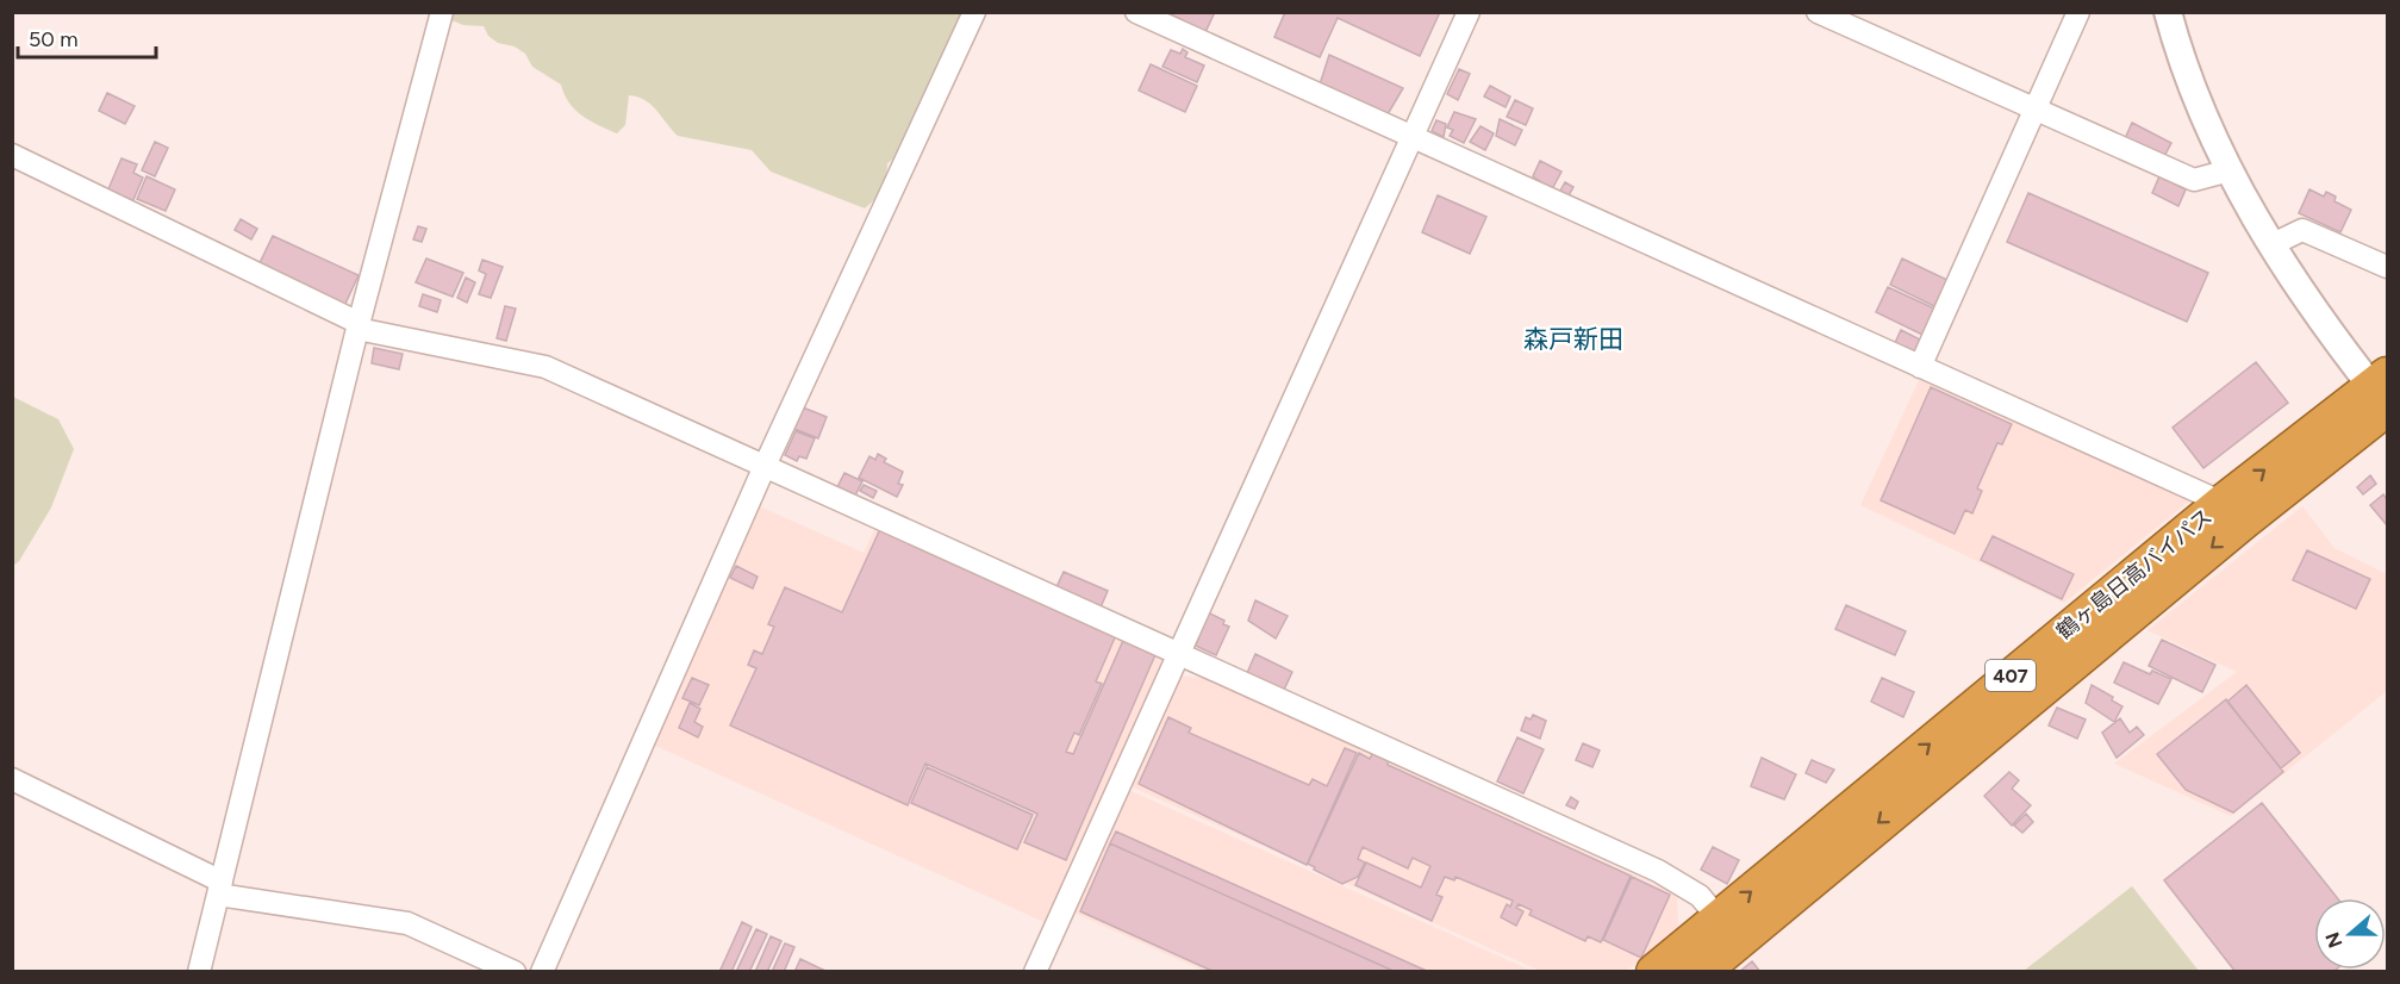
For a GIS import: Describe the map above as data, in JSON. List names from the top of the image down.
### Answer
{
  "streets": {
    "highway": ["鶴ヶ島日高バイパス", "407"]
  },
  "districts": ["森戸新田"],
  "scale_bar": "50 m",
  "north": "left"
}
